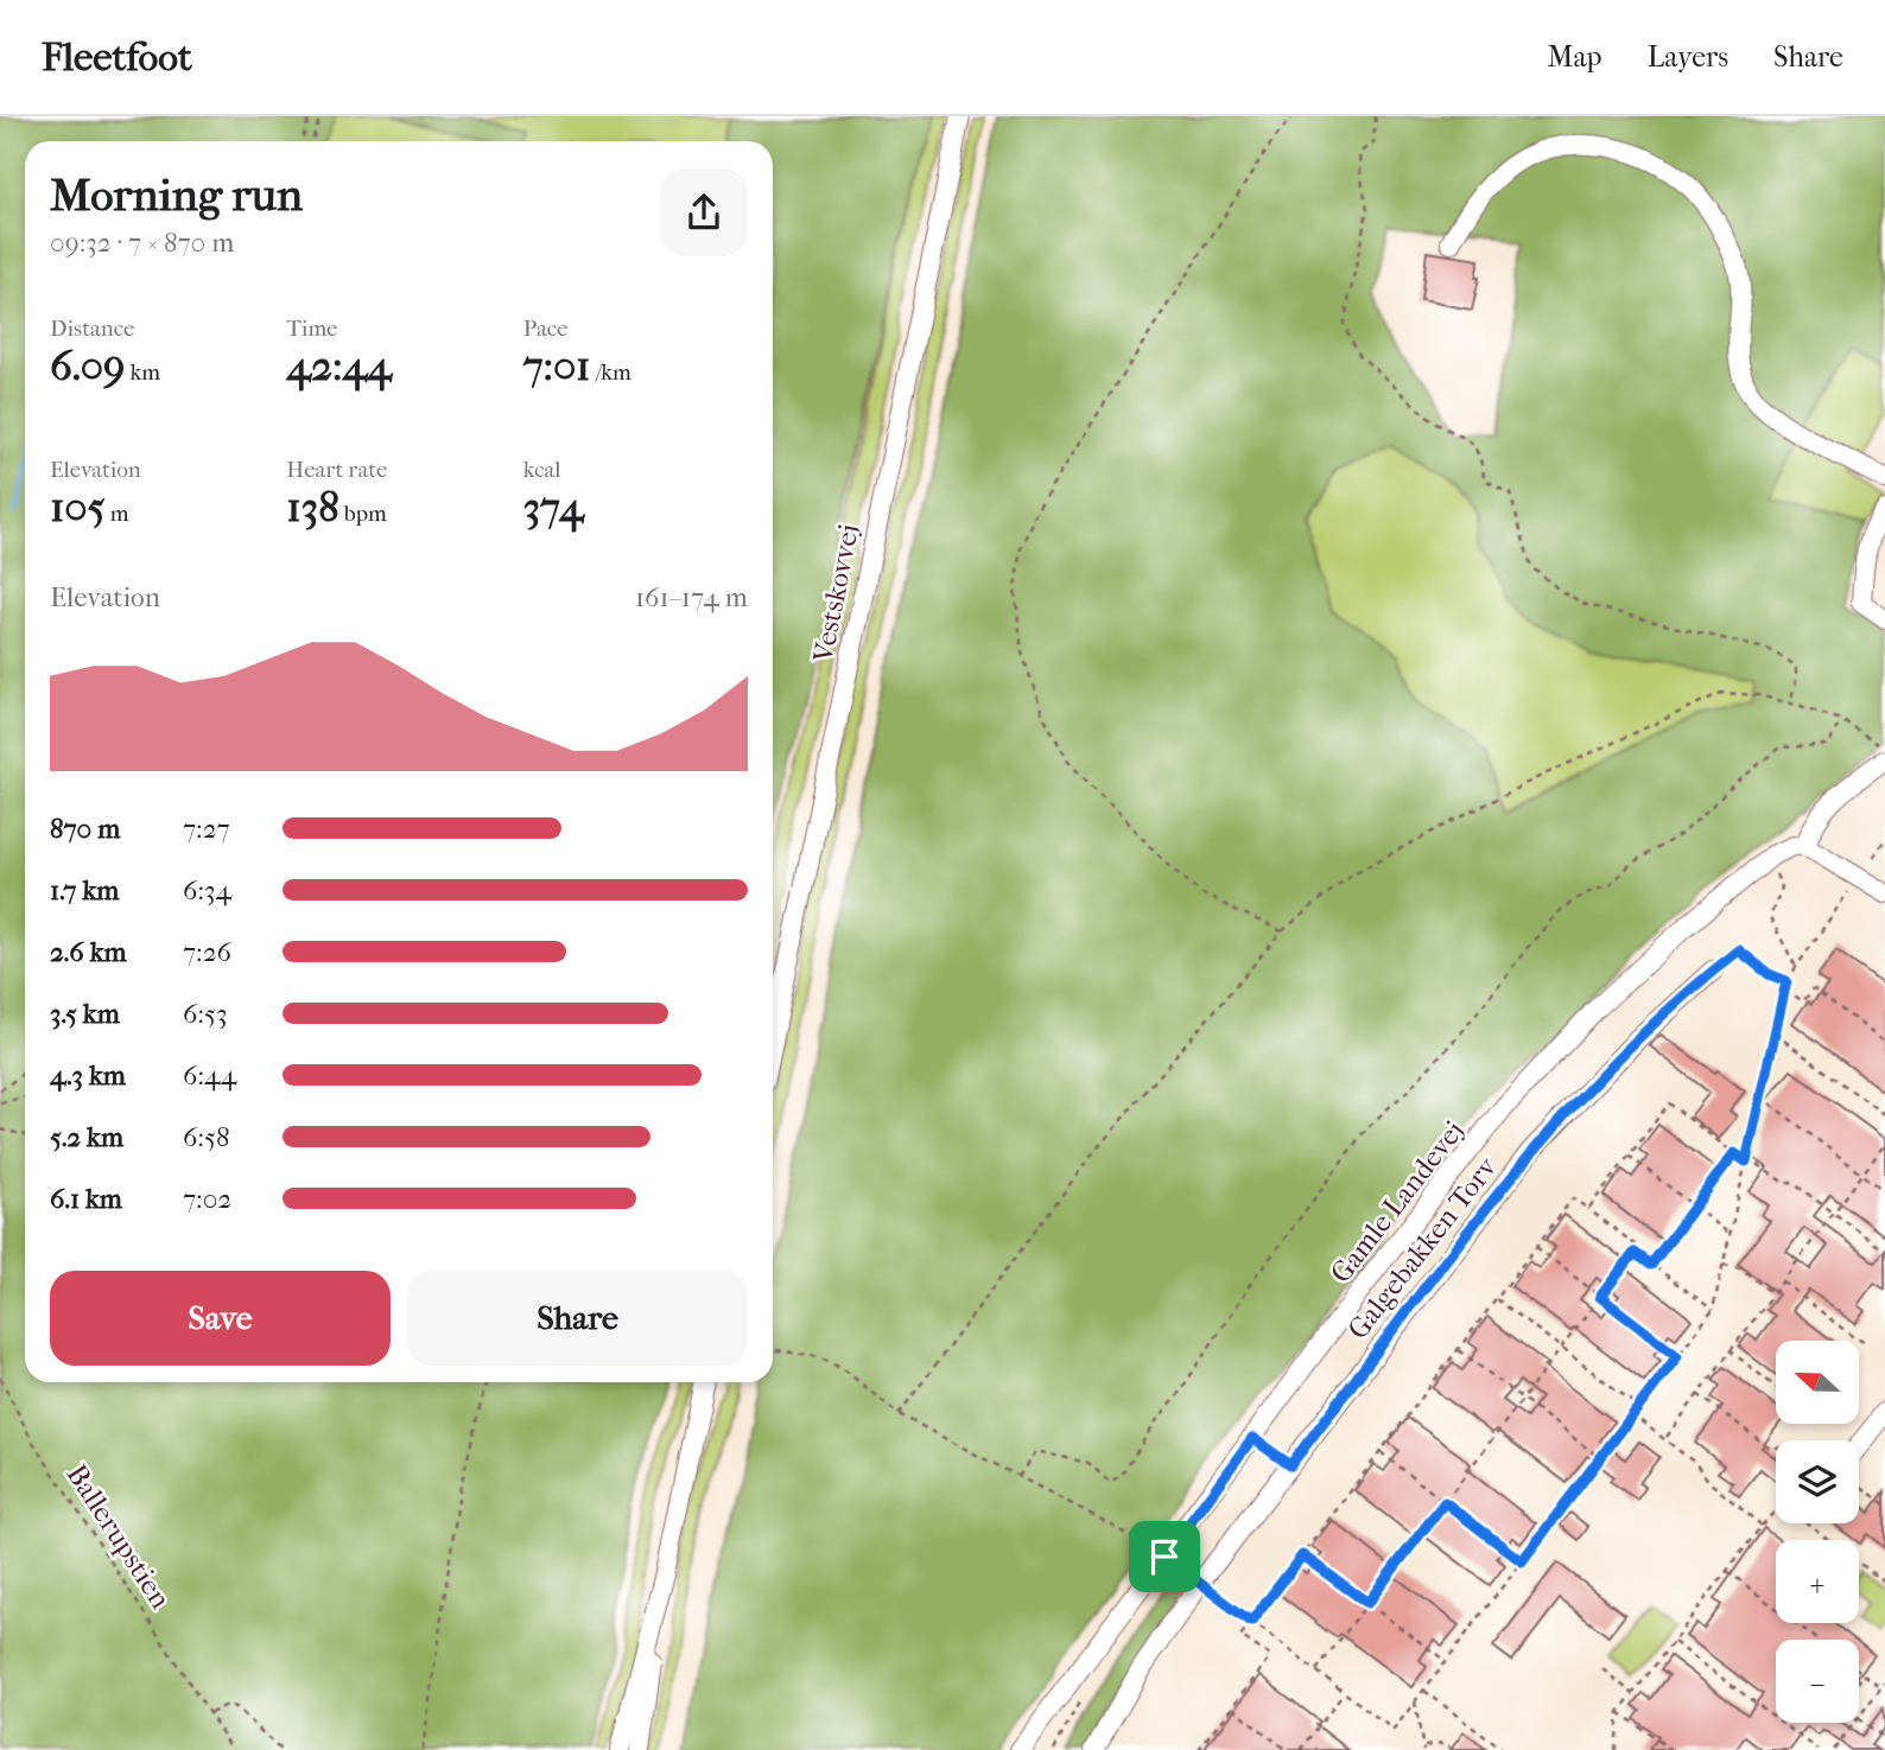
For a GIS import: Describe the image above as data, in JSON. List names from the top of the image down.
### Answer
{
  "streets": {
    "street": ["Vestskovvej", "Gamle Landevej", "Galgebakken Torv"],
    "path": ["Ballerupstien"]
  },
  "north": "left",
  "page": {
    "header": "Fleetfoot",
    "nav": ["Map", "Layers", "Share"],
    "heading": ["Morning run", "09:32 · 7 × 870 m"],
    "stats": [
      ["Distance", "6.09 km"],
      ["Time", "42:44"],
      ["Pace", "7:01 /km"],
      ["Elevation", "105 m"],
      ["Heart rate", "138 bpm"],
      ["kcal", "374"]
    ],
    "chart": ["Elevation", "161–174 m"],
    "list": [
      {
        "name": "870 m",
        "note": "7:27"
      },
      {
        "name": "1.7 km",
        "note": "6:34"
      },
      {
        "name": "2.6 km",
        "note": "7:26"
      },
      {
        "name": "3.5 km",
        "note": "6:53"
      },
      {
        "name": "4.3 km",
        "note": "6:44"
      },
      {
        "name": "5.2 km",
        "note": "6:58"
      },
      {
        "name": "6.1 km",
        "note": "7:02"
      }
    ],
    "buttons": ["Save", "Share"],
    "map_buttons": ["+", "−"]
  }
}
